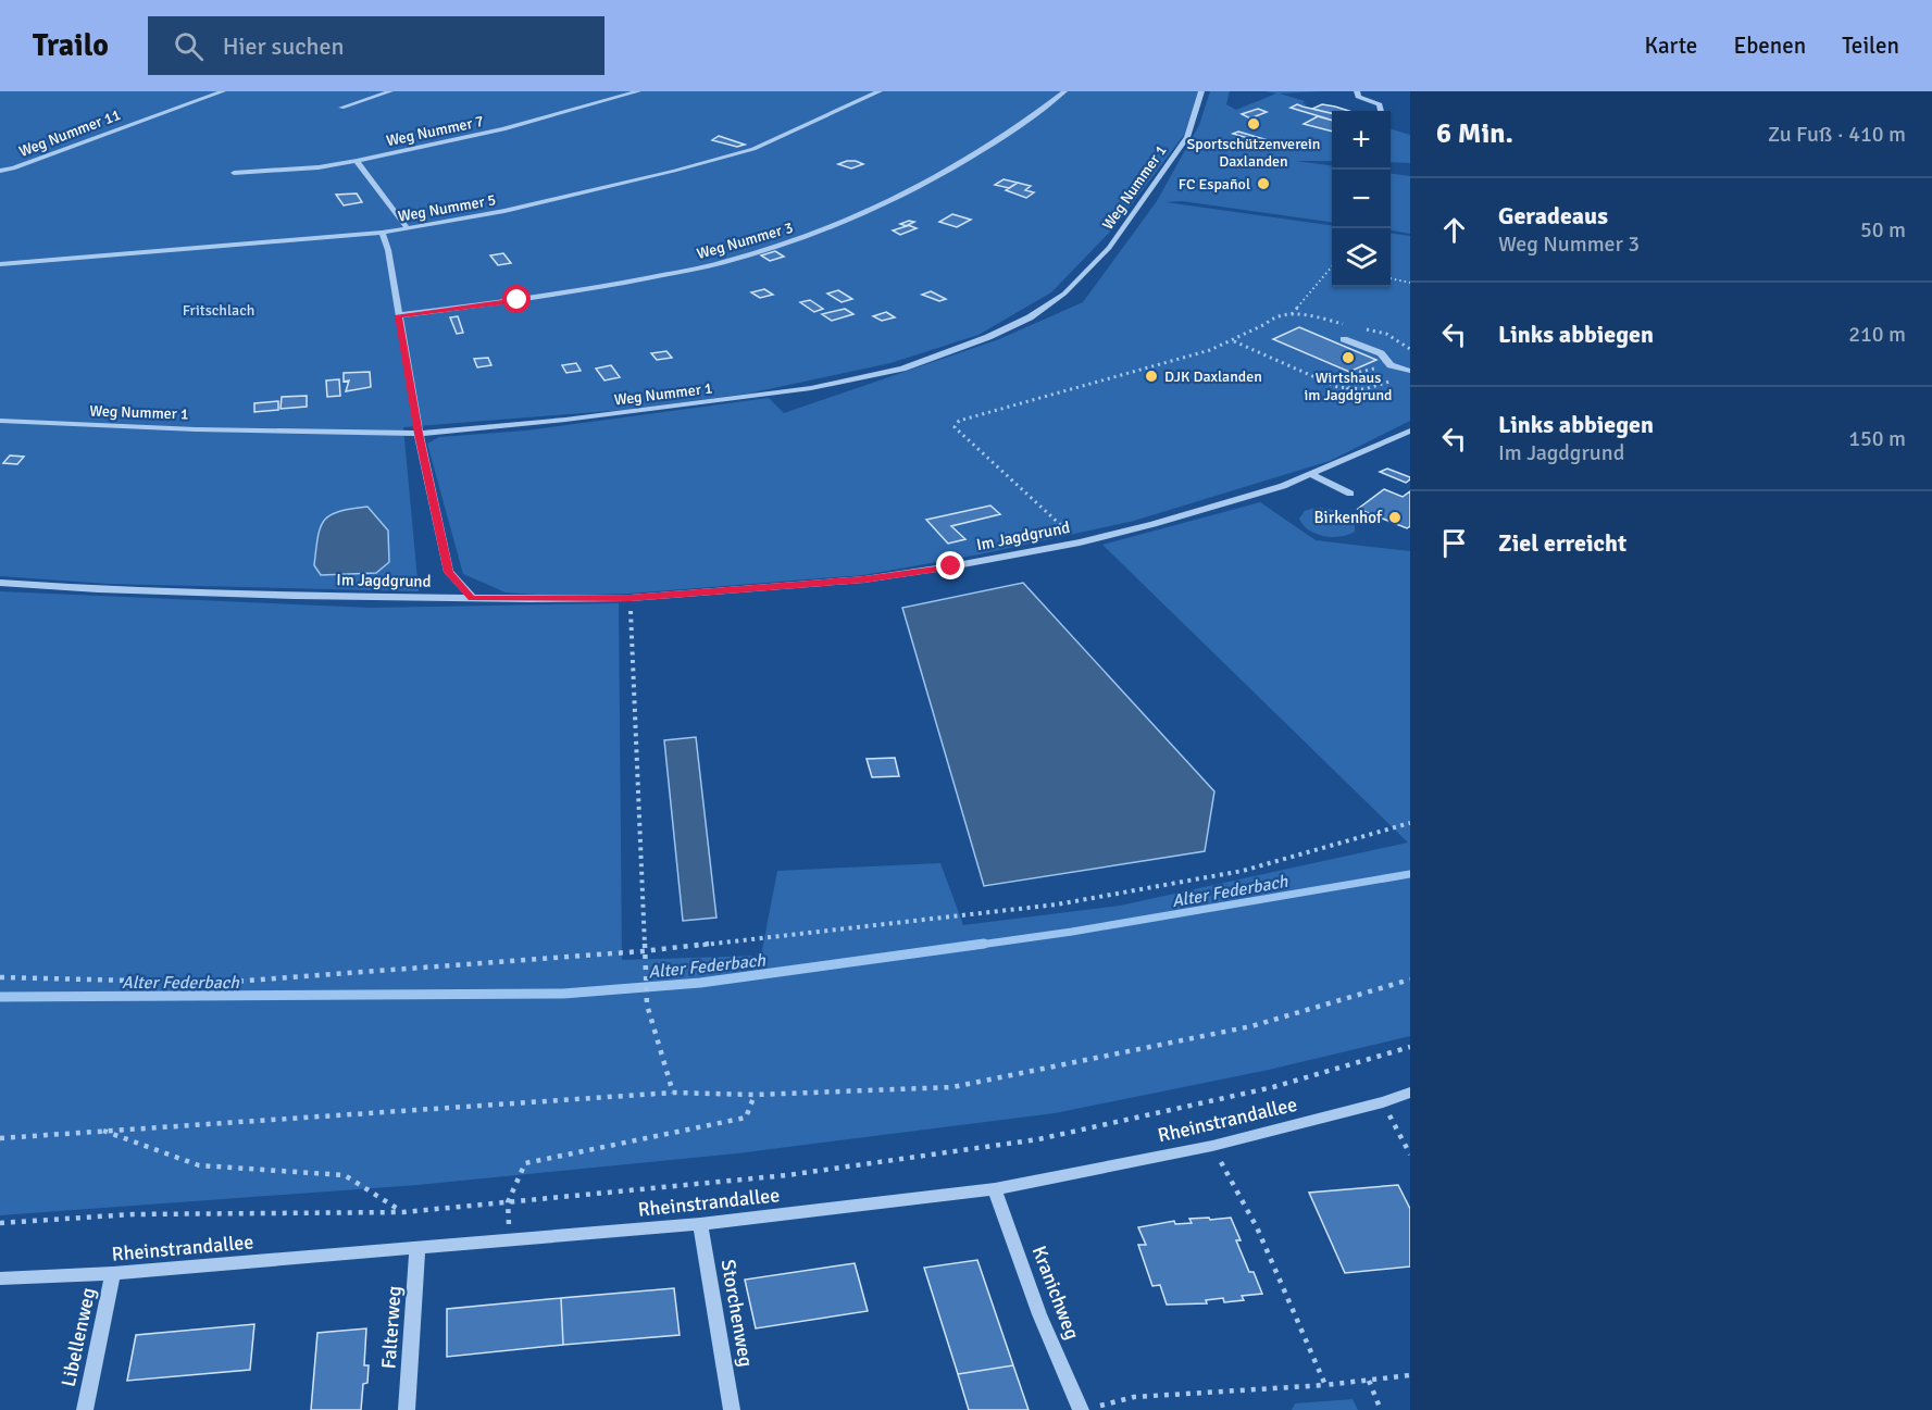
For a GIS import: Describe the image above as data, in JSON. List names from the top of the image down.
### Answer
{
  "streets": {
    "street": [
      "Weg Nummer 7",
      "Weg Nummer 11",
      "Weg Nummer 1",
      "Weg Nummer 5",
      "Weg Nummer 3",
      "Im Jagdgrund",
      "Rheinstrandallee",
      "Kranichweg",
      "Storchenweg",
      "Falterweg",
      "Libellenweg"
    ]
  },
  "crossings": [
    ["Rheinstrandallee", "Kranichweg"],
    ["Rheinstrandallee", "Storchenweg"],
    ["Rheinstrandallee", "Falterweg"],
    ["Rheinstrandallee", "Libellenweg"]
  ],
  "water": ["Alter Federbach"],
  "parks": ["Fritschlach"],
  "places": [
    "Sportschützenverein Daxlanden",
    "FC Español",
    "Wirtshaus im Jagdgrund",
    "DJK Daxlanden",
    "Birkenhof"
  ],
  "page": {
    "header": "Trailo",
    "search": "Hier suchen",
    "nav": ["Karte", "Ebenen", "Teilen"],
    "heading": ["6 Min.", "Zu Fuß · 410 m"],
    "map_buttons": ["+", "−"],
    "list": [
      ["Geradeaus", "Weg Nummer 3", "50 m"],
      ["Links abbiegen", "210 m"],
      ["Links abbiegen", "Im Jagdgrund", "150 m"],
      "Ziel erreicht"
    ]
  }
}
